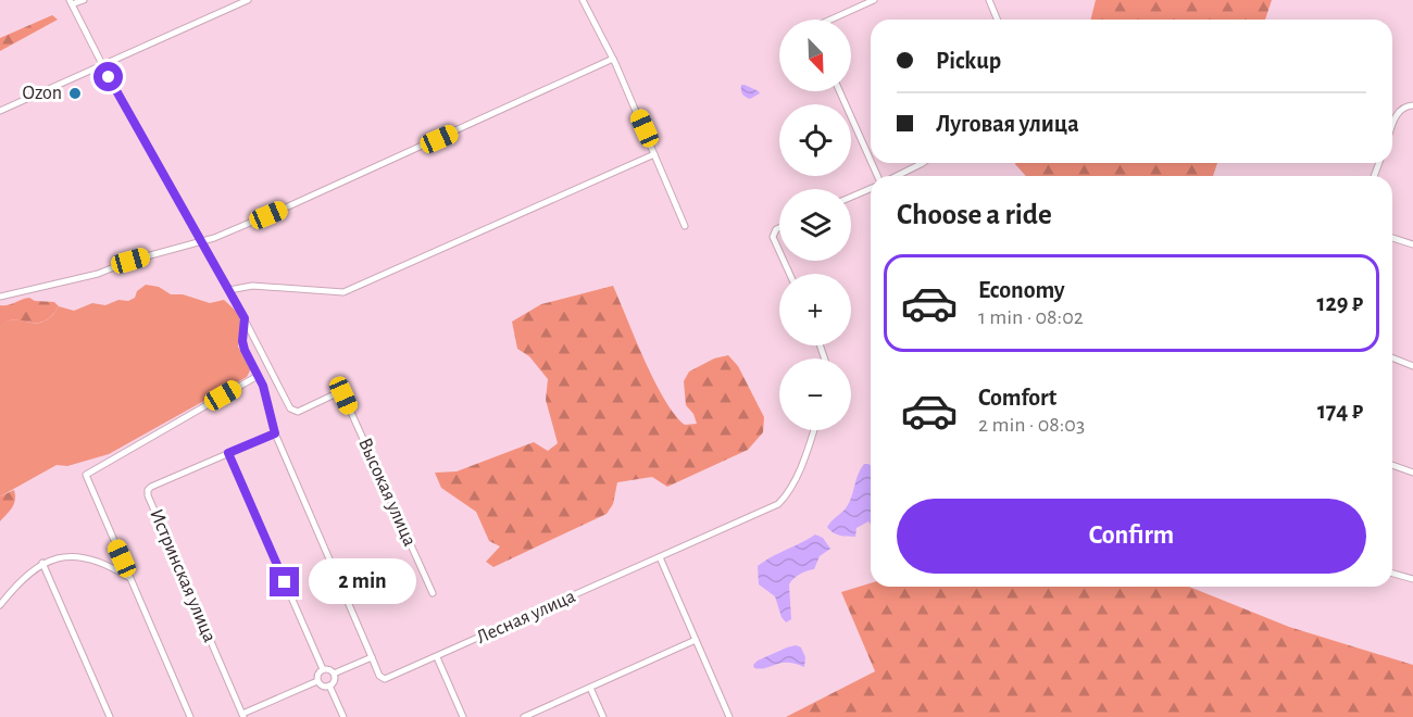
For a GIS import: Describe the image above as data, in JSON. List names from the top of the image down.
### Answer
{
  "streets": {
    "street": ["Высокая улица", "Истринская улица", "Лесная улица"]
  },
  "places": ["Ozon"],
  "north": "bottom right",
  "page": {
    "map_buttons": ["+", "−"],
    "banner": ["Pickup", "Луговая улица"],
    "heading": "Choose a ride",
    "list": [
      {
        "name": "Economy",
        "note": "1 min · 08:02",
        "value": "129 ₽"
      },
      {
        "name": "Comfort",
        "note": "2 min · 08:03",
        "value": "174 ₽"
      }
    ],
    "buttons": "Confirm",
    "bubble": "2 min"
  }
}
